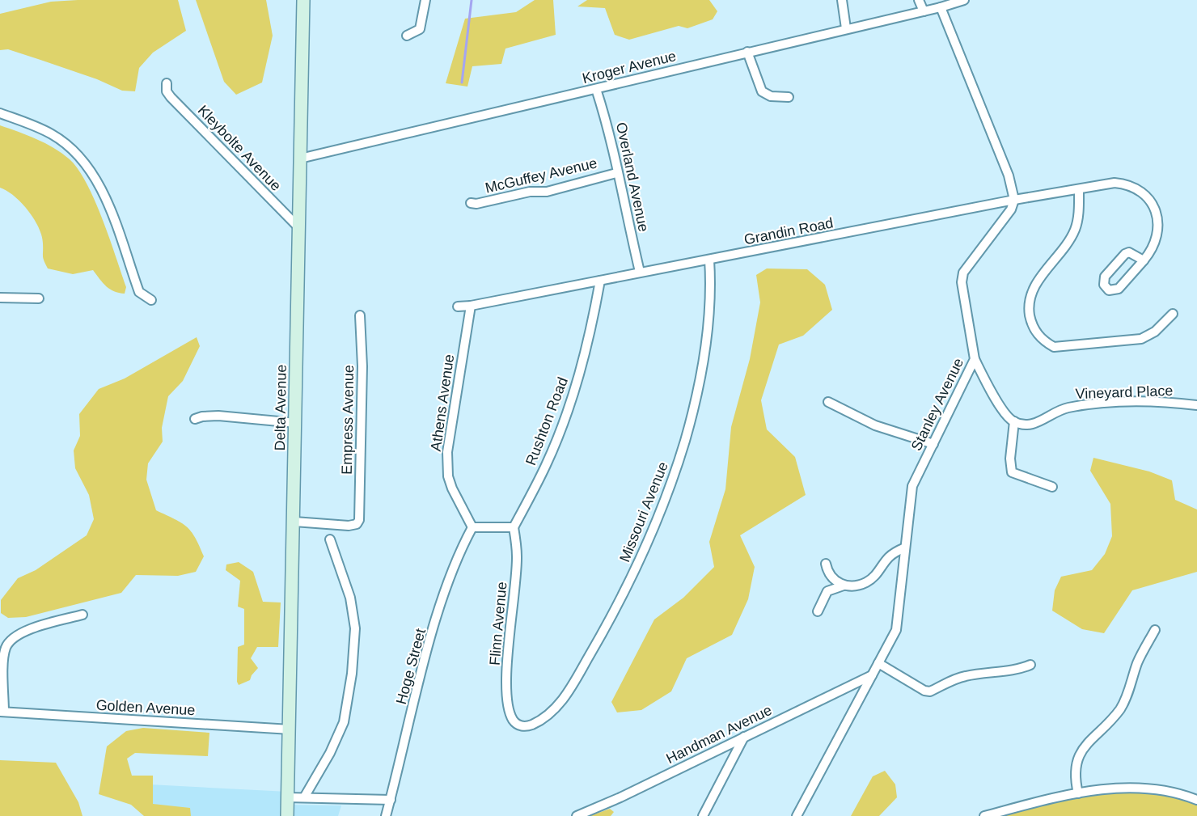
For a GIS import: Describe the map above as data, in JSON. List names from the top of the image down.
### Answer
{
  "streets": {
    "main road": ["Delta Avenue"],
    "street": [
      "Kroger Avenue",
      "Kleybolte Avenue",
      "McGuffey Avenue",
      "Overland Avenue",
      "Grandin Road",
      "Vineyard Place",
      "Athens Avenue",
      "Stanley Avenue",
      "Empress Avenue",
      "Rushton Road",
      "Missouri Avenue",
      "Flinn Avenue",
      "Hoge Street",
      "Golden Avenue",
      "Handman Avenue"
    ]
  },
  "crossings": [
    ["Kroger Avenue", "Overland Avenue"],
    ["Kroger Avenue", "Delta Avenue"],
    ["Kleybolte Avenue", "Delta Avenue"],
    ["McGuffey Avenue", "Overland Avenue"],
    ["Overland Avenue", "Grandin Road"],
    ["Grandin Road", "Athens Avenue"],
    ["Grandin Road", "Stanley Avenue"],
    ["Grandin Road", "Rushton Road"],
    ["Grandin Road", "Missouri Avenue"],
    ["Athens Avenue", "Hoge Street"],
    ["Stanley Avenue", "Handman Avenue"],
    ["Delta Avenue", "Empress Avenue"],
    ["Delta Avenue", "Golden Avenue"],
    ["Rushton Road", "Flinn Avenue"],
    ["Missouri Avenue", "Flinn Avenue"]
  ]
}
